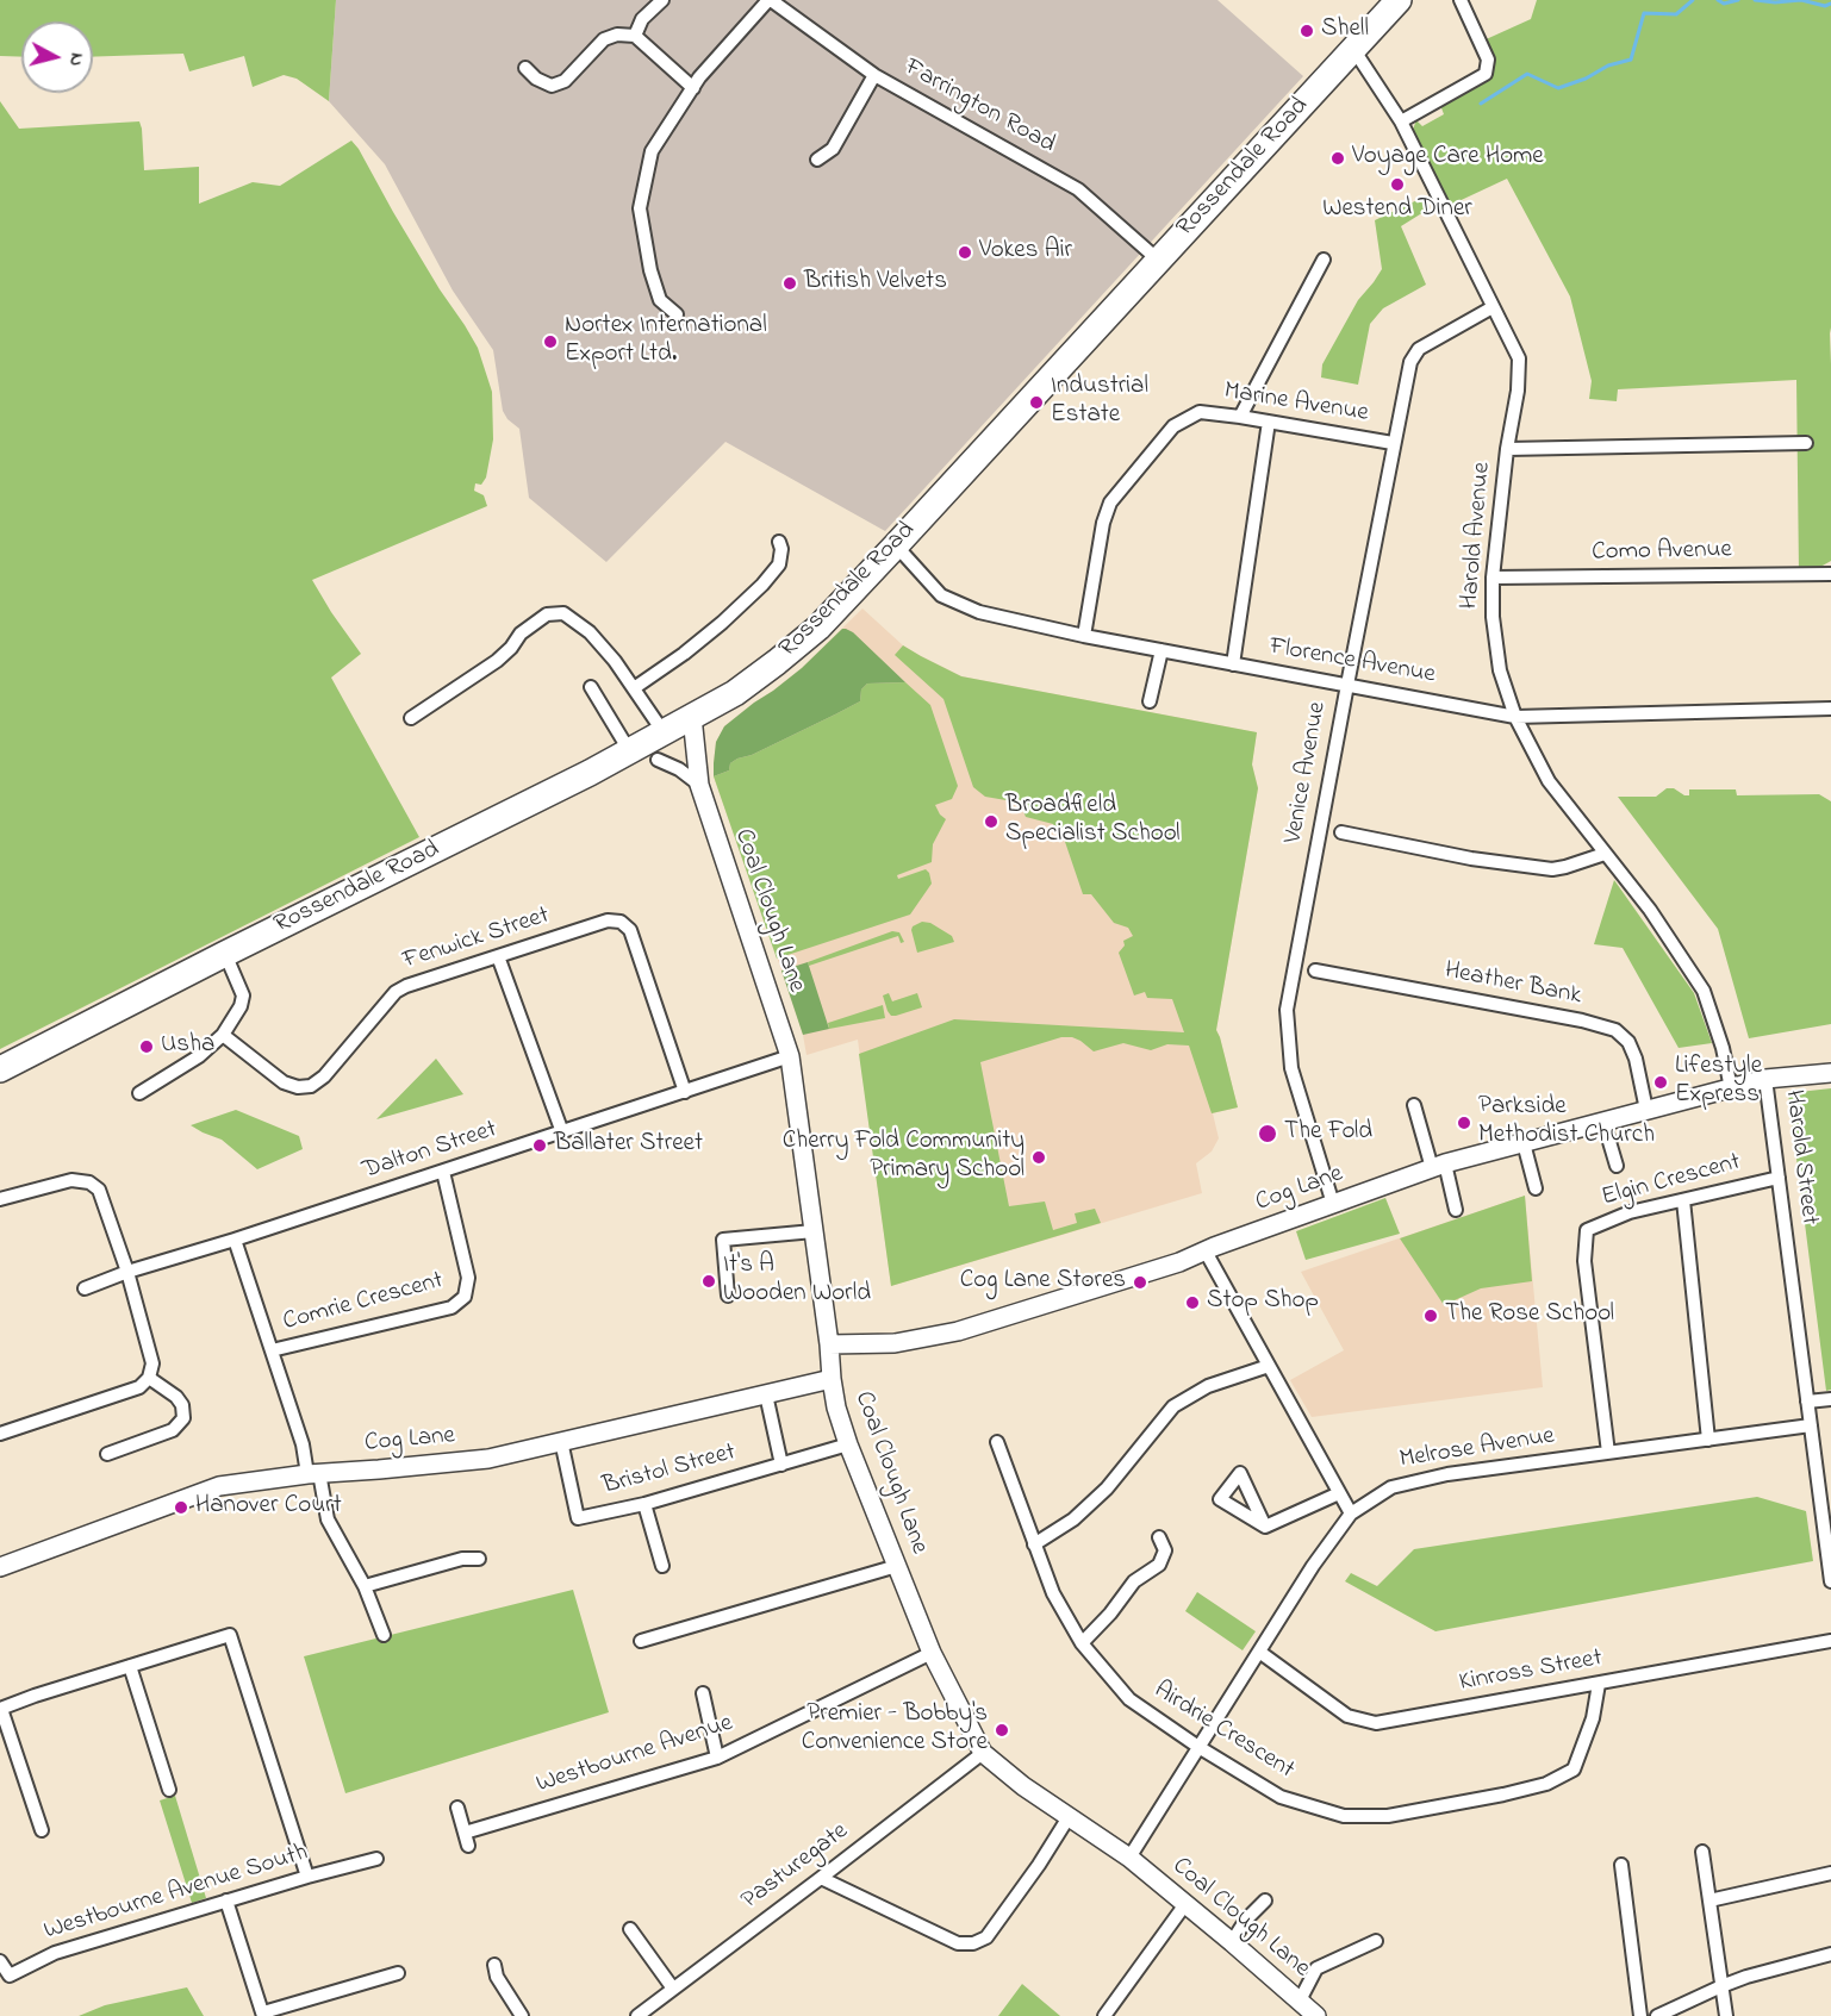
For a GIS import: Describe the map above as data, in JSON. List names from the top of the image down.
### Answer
{
  "streets": {
    "highway": ["Rossendale Road"],
    "street": [
      "Farrington Road",
      "Marine Avenue",
      "Harold Avenue",
      "Como Avenue",
      "Florence Avenue",
      "Venice Avenue",
      "Coal Clough Lane",
      "Fenwick Street",
      "Heather Bank",
      "Dalton Street",
      "Harold Street",
      "Elgin Crescent",
      "Cog Lane",
      "Comrie Crescent",
      "Melrose Avenue",
      "Bristol Street",
      "Kinross Street",
      "Airdrie Crescent",
      "Westbourne Avenue",
      "Pasturegate",
      "Westbourne Avenue South"
    ]
  },
  "crossings": [
    ["Farrington Road", "Rossendale Road"],
    ["Rossendale Road", "Harold Avenue"],
    ["Rossendale Road", "Florence Avenue"],
    ["Rossendale Road", "Coal Clough Lane"],
    ["Marine Avenue", "Florence Avenue"],
    ["Marine Avenue", "Venice Avenue"],
    ["Harold Avenue", "Como Avenue"],
    ["Harold Avenue", "Florence Avenue"],
    ["Harold Avenue", "Venice Avenue"],
    ["Harold Avenue", "Cog Lane"],
    ["Florence Avenue", "Venice Avenue"],
    ["Venice Avenue", "Cog Lane"],
    ["Coal Clough Lane", "Dalton Street"],
    ["Coal Clough Lane", "Cog Lane"],
    ["Coal Clough Lane", "Melrose Avenue"],
    ["Coal Clough Lane", "Bristol Street"],
    ["Coal Clough Lane", "Westbourne Avenue"],
    ["Coal Clough Lane", "Pasturegate"],
    ["Fenwick Street", "Dalton Street"],
    ["Heather Bank", "Cog Lane"],
    ["Dalton Street", "Comrie Crescent"],
    ["Harold Street", "Elgin Crescent"],
    ["Harold Street", "Cog Lane"],
    ["Harold Street", "Melrose Avenue"],
    ["Elgin Crescent", "Melrose Avenue"],
    ["Cog Lane", "Bristol Street"],
    ["Melrose Avenue", "Kinross Street"],
    ["Melrose Avenue", "Airdrie Crescent"],
    ["Kinross Street", "Airdrie Crescent"]
  ],
  "places": [
    "Shell",
    "Voyage Care Home",
    "Westend Diner",
    "Vokes Air",
    "British Velvets",
    "Nortex International Export Ltd.",
    "Industrial Estate",
    "Broadfield Specialist School",
    "Usha",
    "Lifestyle Express",
    "Parkside Methodist Church",
    "The Fold",
    "Ballater Street",
    "Cherry Fold Community Primary School",
    "It's A Wooden World",
    "Cog Lane Stores",
    "Stop Shop",
    "The Rose School",
    "Hanover Court",
    "Premier - Bobby's Convenience Store"
  ],
  "north": "right"
}
